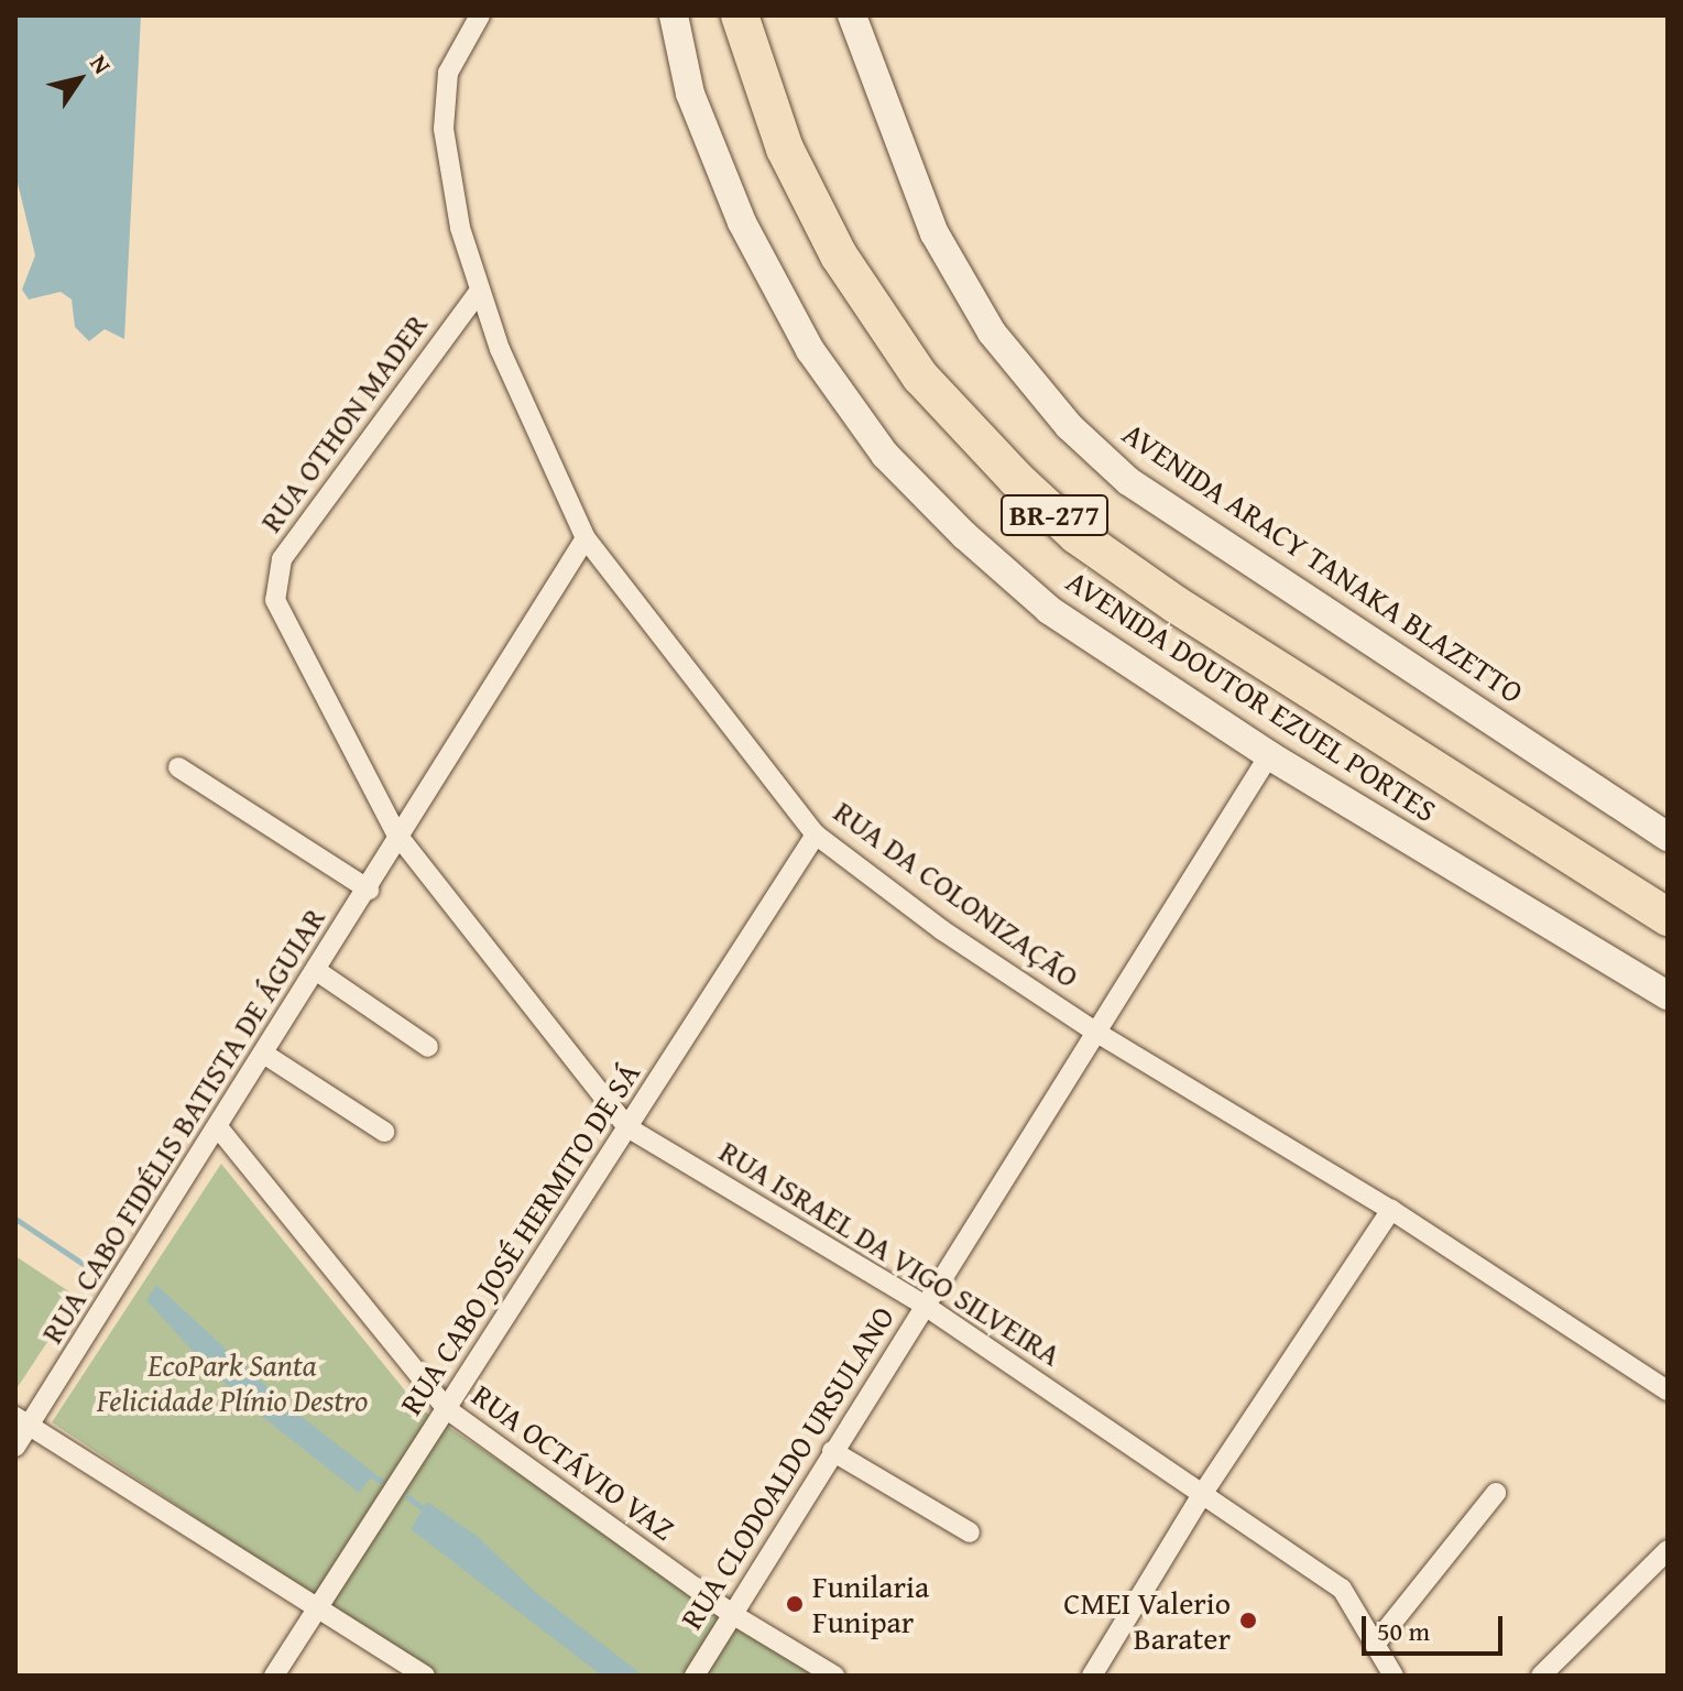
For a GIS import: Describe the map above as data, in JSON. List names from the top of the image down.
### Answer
{
  "streets": {
    "highway": ["BR-277"],
    "main road": ["AVENIDA ARACY TANAKA BLAZETTO", "AVENIDA DOUTOR EZUEL PORTES"],
    "street": [
      "RUA OTHON MADER",
      "RUA DA COLONIZAÇÃO",
      "RUA CABO FIDÉLIS BATISTA DE ÁGUIAR",
      "RUA CABO JOSÉ HERMITO DE SÁ",
      "RUA ISRAEL DA VIGO SILVEIRA",
      "RUA OCTÁVIO VAZ",
      "RUA CLODOALDO URSULANO"
    ]
  },
  "crossings": [
    ["RUA OTHON MADER", "RUA DA COLONIZAÇÃO"],
    ["RUA OTHON MADER", "RUA CABO FIDÉLIS BATISTA DE ÁGUIAR"],
    ["RUA OTHON MADER", "RUA ISRAEL DA VIGO SILVEIRA"],
    ["AVENIDA DOUTOR EZUEL PORTES", "RUA CLODOALDO URSULANO"],
    ["RUA DA COLONIZAÇÃO", "RUA CABO FIDÉLIS BATISTA DE ÁGUIAR"],
    ["RUA DA COLONIZAÇÃO", "RUA CABO JOSÉ HERMITO DE SÁ"],
    ["RUA DA COLONIZAÇÃO", "RUA CLODOALDO URSULANO"],
    ["RUA CABO FIDÉLIS BATISTA DE ÁGUIAR", "RUA ISRAEL DA VIGO SILVEIRA"],
    ["RUA CABO FIDÉLIS BATISTA DE ÁGUIAR", "RUA OCTÁVIO VAZ"],
    ["RUA CABO JOSÉ HERMITO DE SÁ", "RUA ISRAEL DA VIGO SILVEIRA"],
    ["RUA CABO JOSÉ HERMITO DE SÁ", "RUA OCTÁVIO VAZ"],
    ["RUA ISRAEL DA VIGO SILVEIRA", "RUA CLODOALDO URSULANO"],
    ["RUA OCTÁVIO VAZ", "RUA CLODOALDO URSULANO"]
  ],
  "parks": ["EcoPark Santa Felicidade Plínio Destro"],
  "places": ["Funilaria Funipar", "CMEI Valerio Barater"],
  "scale_bar": "50 m",
  "north": "top right"
}
